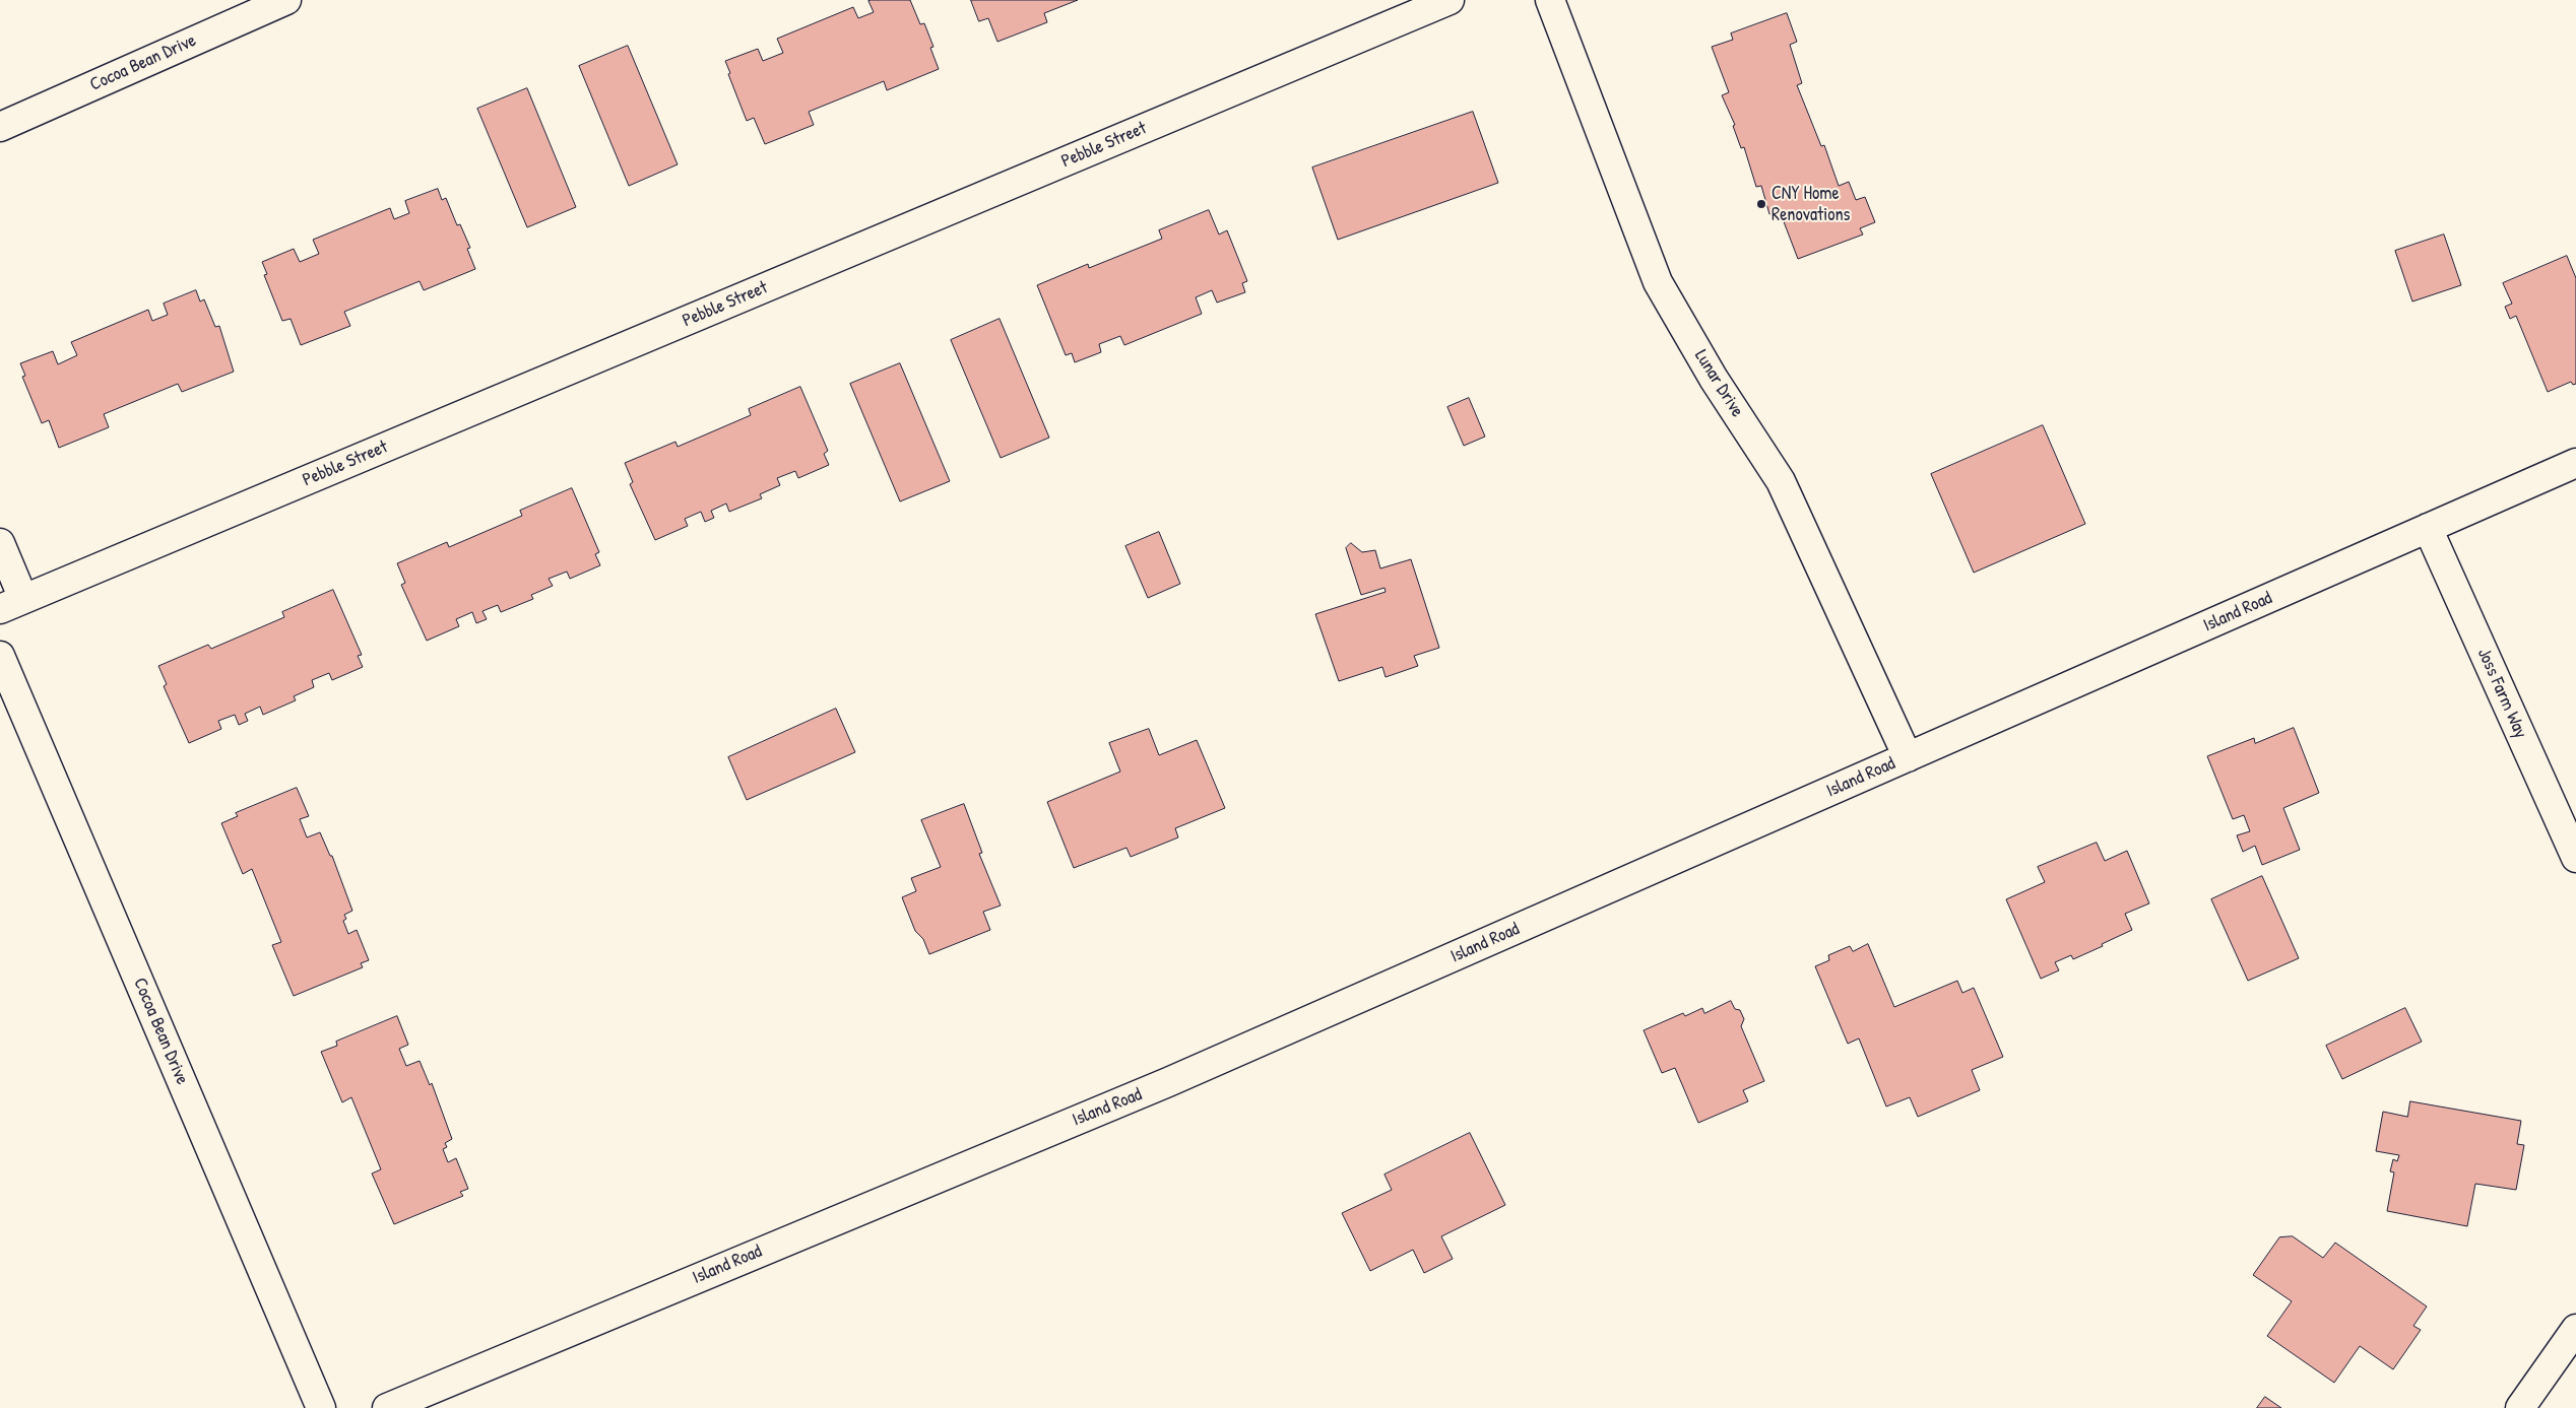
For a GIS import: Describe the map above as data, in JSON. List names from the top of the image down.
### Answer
{
  "streets": {
    "street": [
      "Cocoa Bean Drive",
      "Pebble Street",
      "Lunar Drive",
      "Island Road",
      "Joss Farm Way"
    ]
  },
  "crossings": [
    ["Lunar Drive", "Island Road"],
    ["Island Road", "Joss Farm Way"]
  ],
  "places": ["CNY Home Renovations"]
}
